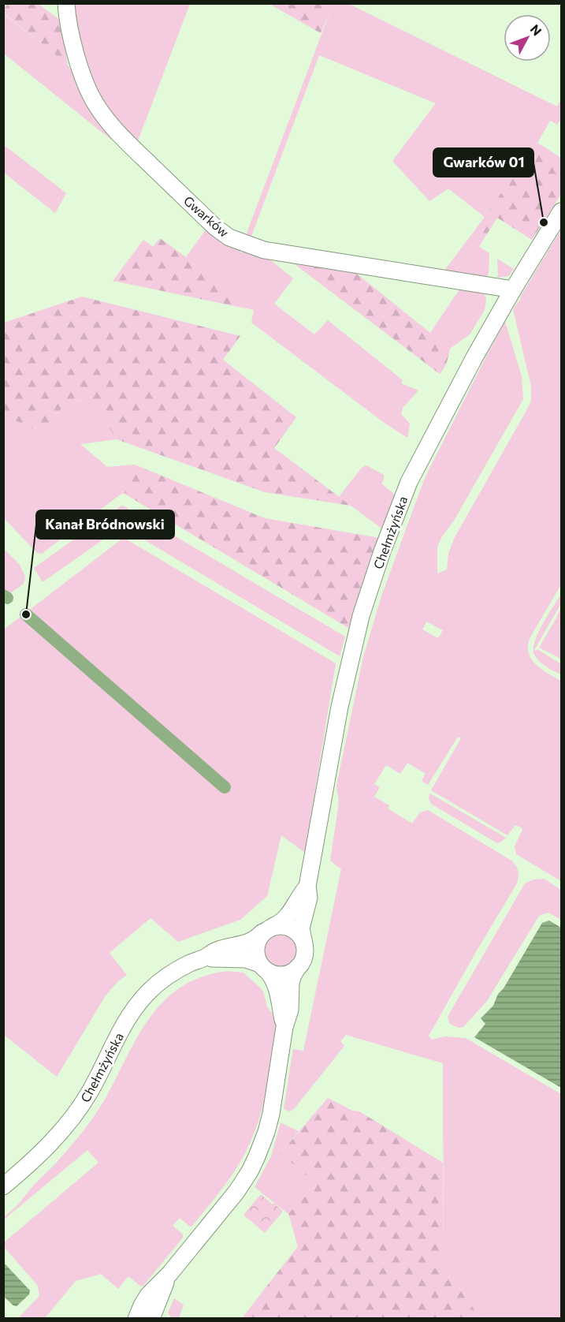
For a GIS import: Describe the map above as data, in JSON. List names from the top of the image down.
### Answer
{
  "streets": {
    "street": ["Gwarków", "Chełmżyńska"]
  },
  "crossings": [
    ["Gwarków", "Chełmżyńska"]
  ],
  "places": ["Gwarków 01", "Kanał Bródnowski"],
  "north": "top right"
}
